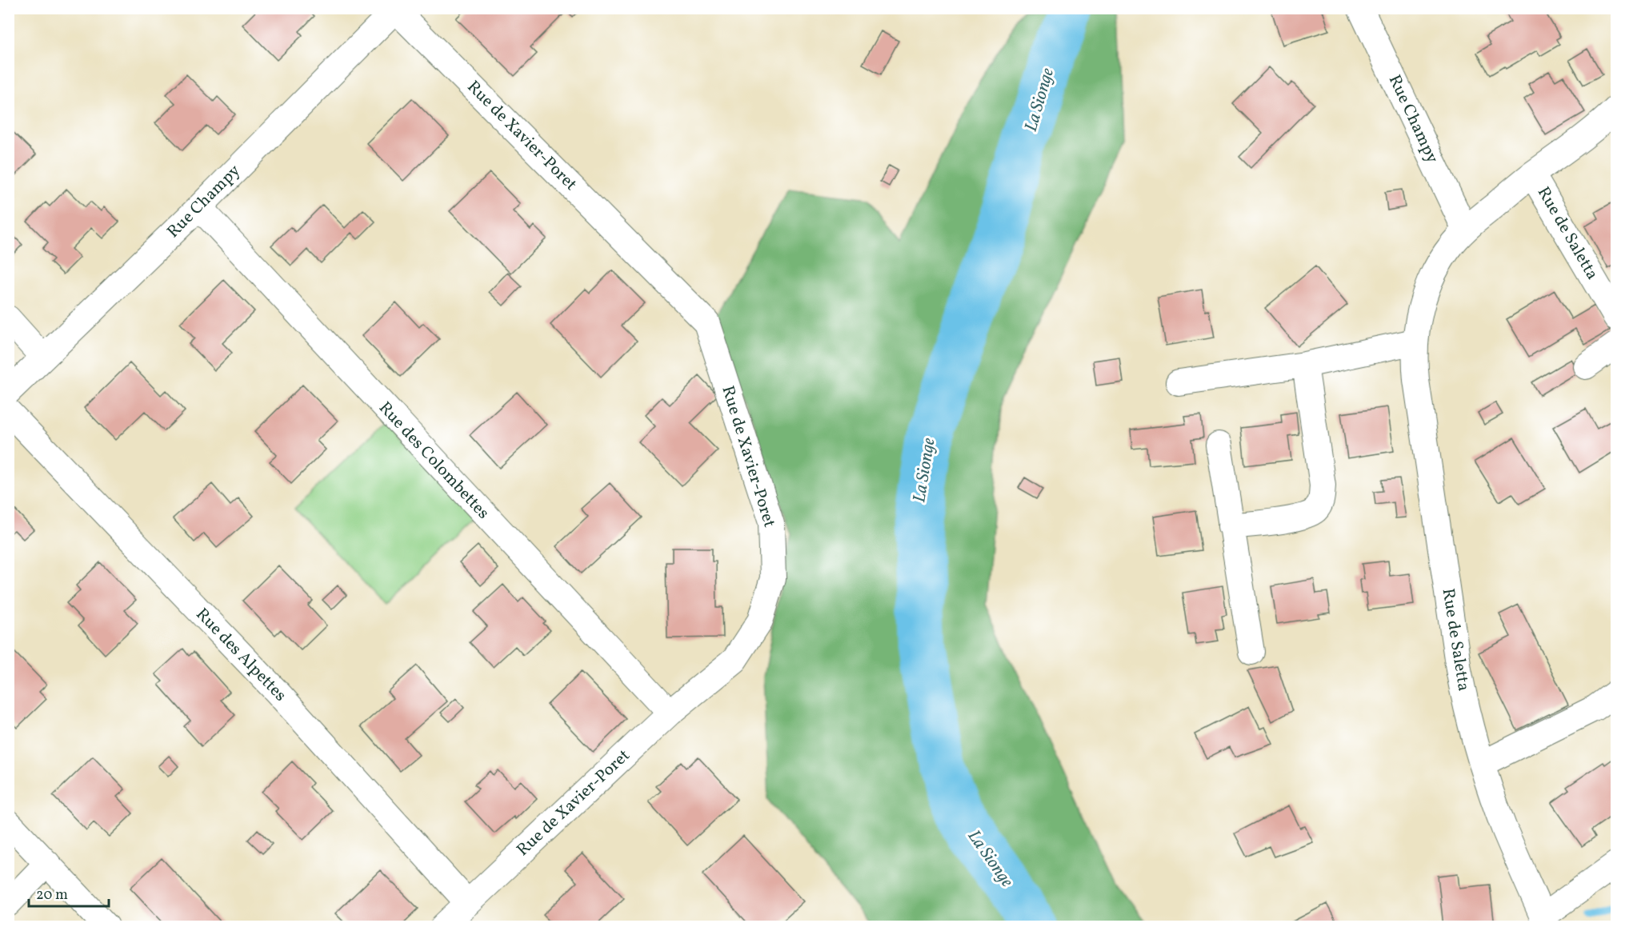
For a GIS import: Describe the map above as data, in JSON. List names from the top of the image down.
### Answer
{
  "streets": {
    "street": [
      "Rue Champy",
      "Rue de Xavier-Poret",
      "Rue de Saletta",
      "Rue des Colombettes",
      "Rue des Alpettes"
    ]
  },
  "crossings": [
    ["Rue Champy", "Rue de Xavier-Poret"],
    ["Rue Champy", "Rue de Saletta"],
    ["Rue Champy", "Rue des Colombettes"],
    ["Rue de Xavier-Poret", "Rue des Colombettes"],
    ["Rue de Xavier-Poret", "Rue des Alpettes"]
  ],
  "water": ["La Sionge"],
  "scale_bar": "20 m"
}
